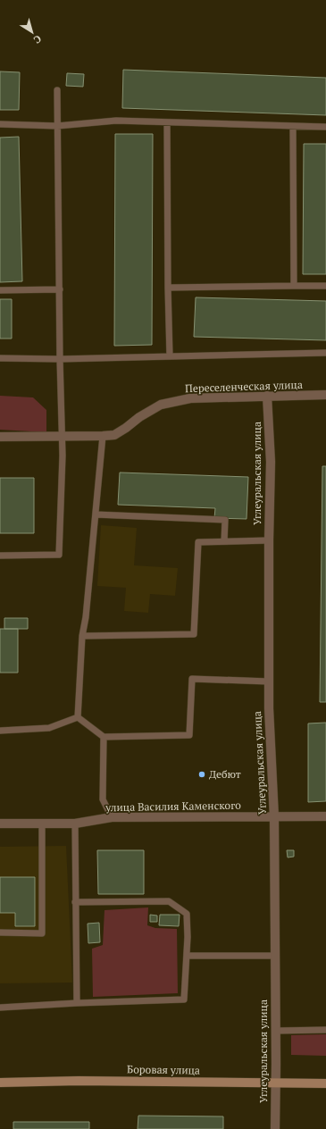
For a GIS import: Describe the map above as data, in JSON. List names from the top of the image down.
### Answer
{
  "streets": {
    "main road": ["Боровая улица"],
    "street": ["Переселенческая улица", "Углеуральская улица", "улица Василия Каменского"]
  },
  "crossings": [
    ["Переселенческая улица", "Углеуральская улица"],
    ["Углеуральская улица", "улица Василия Каменского"],
    ["Углеуральская улица", "Боровая улица"]
  ],
  "places": ["Дебют"],
  "north": "bottom right"
}
